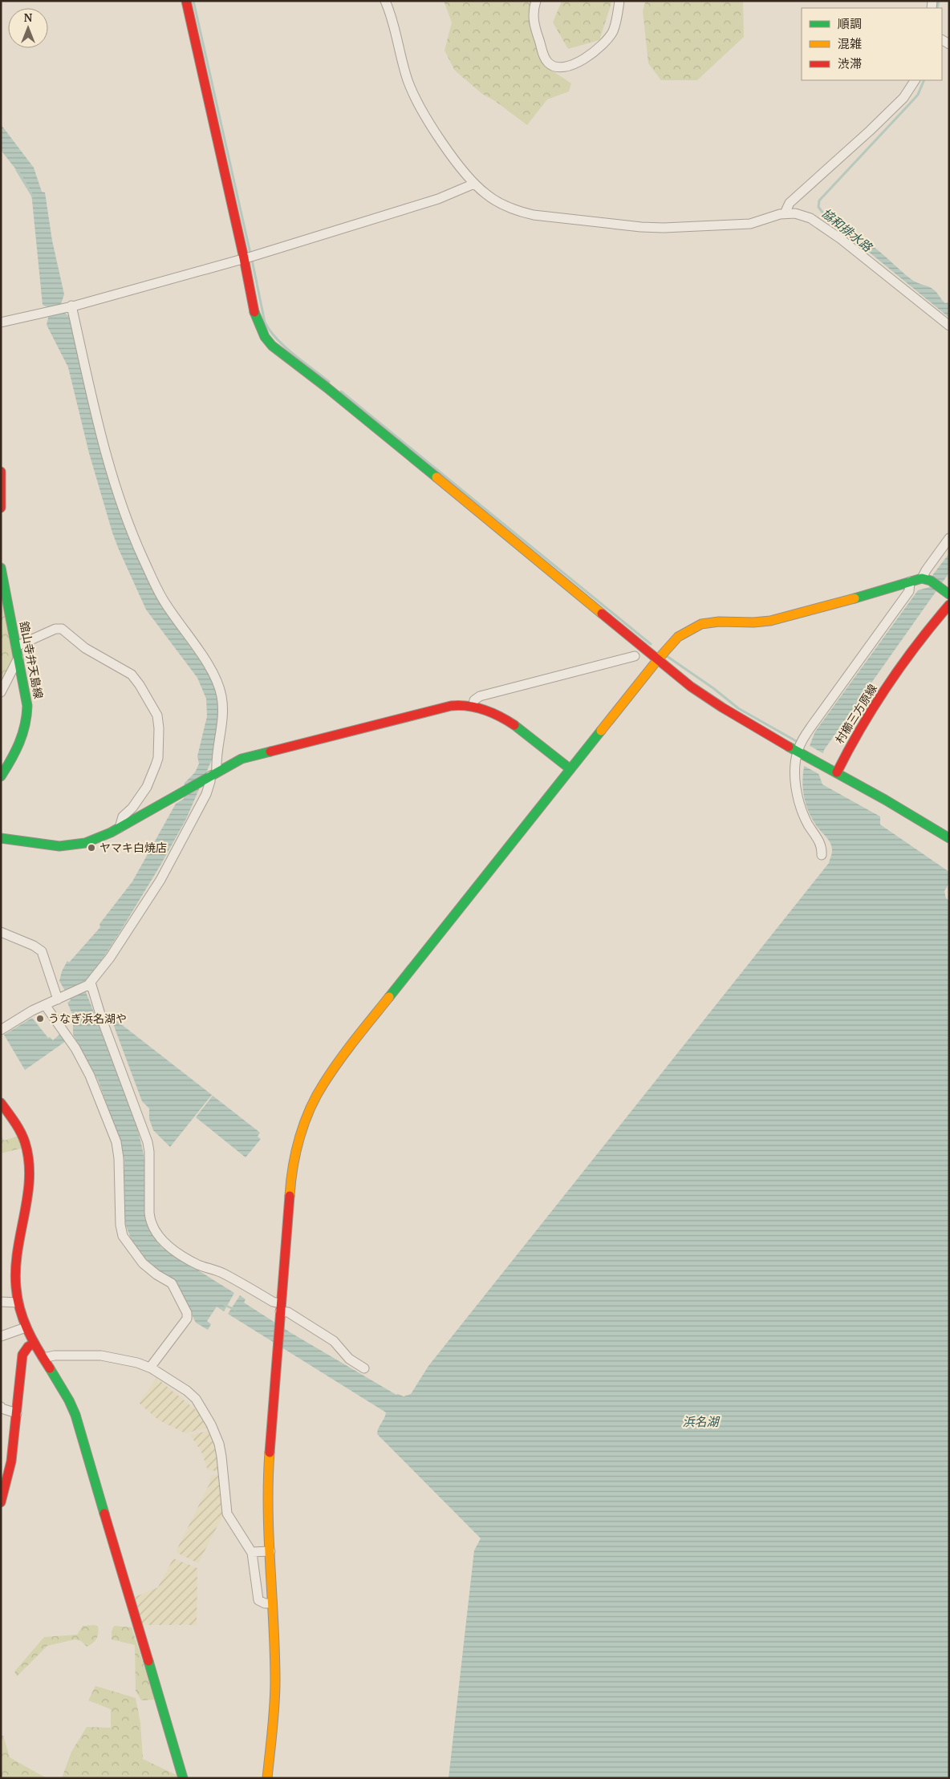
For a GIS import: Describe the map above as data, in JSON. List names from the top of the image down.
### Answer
{
  "streets": {
    "street": ["舘山寺弁天島線", "村櫛三方原線"]
  },
  "water": ["協和排水路", "浜名湖"],
  "places": ["ヤマキ白焼店", "うなぎ浜名湖や"],
  "legend": ["順調", "混雑", "渋滞"],
  "north": "top"
}
